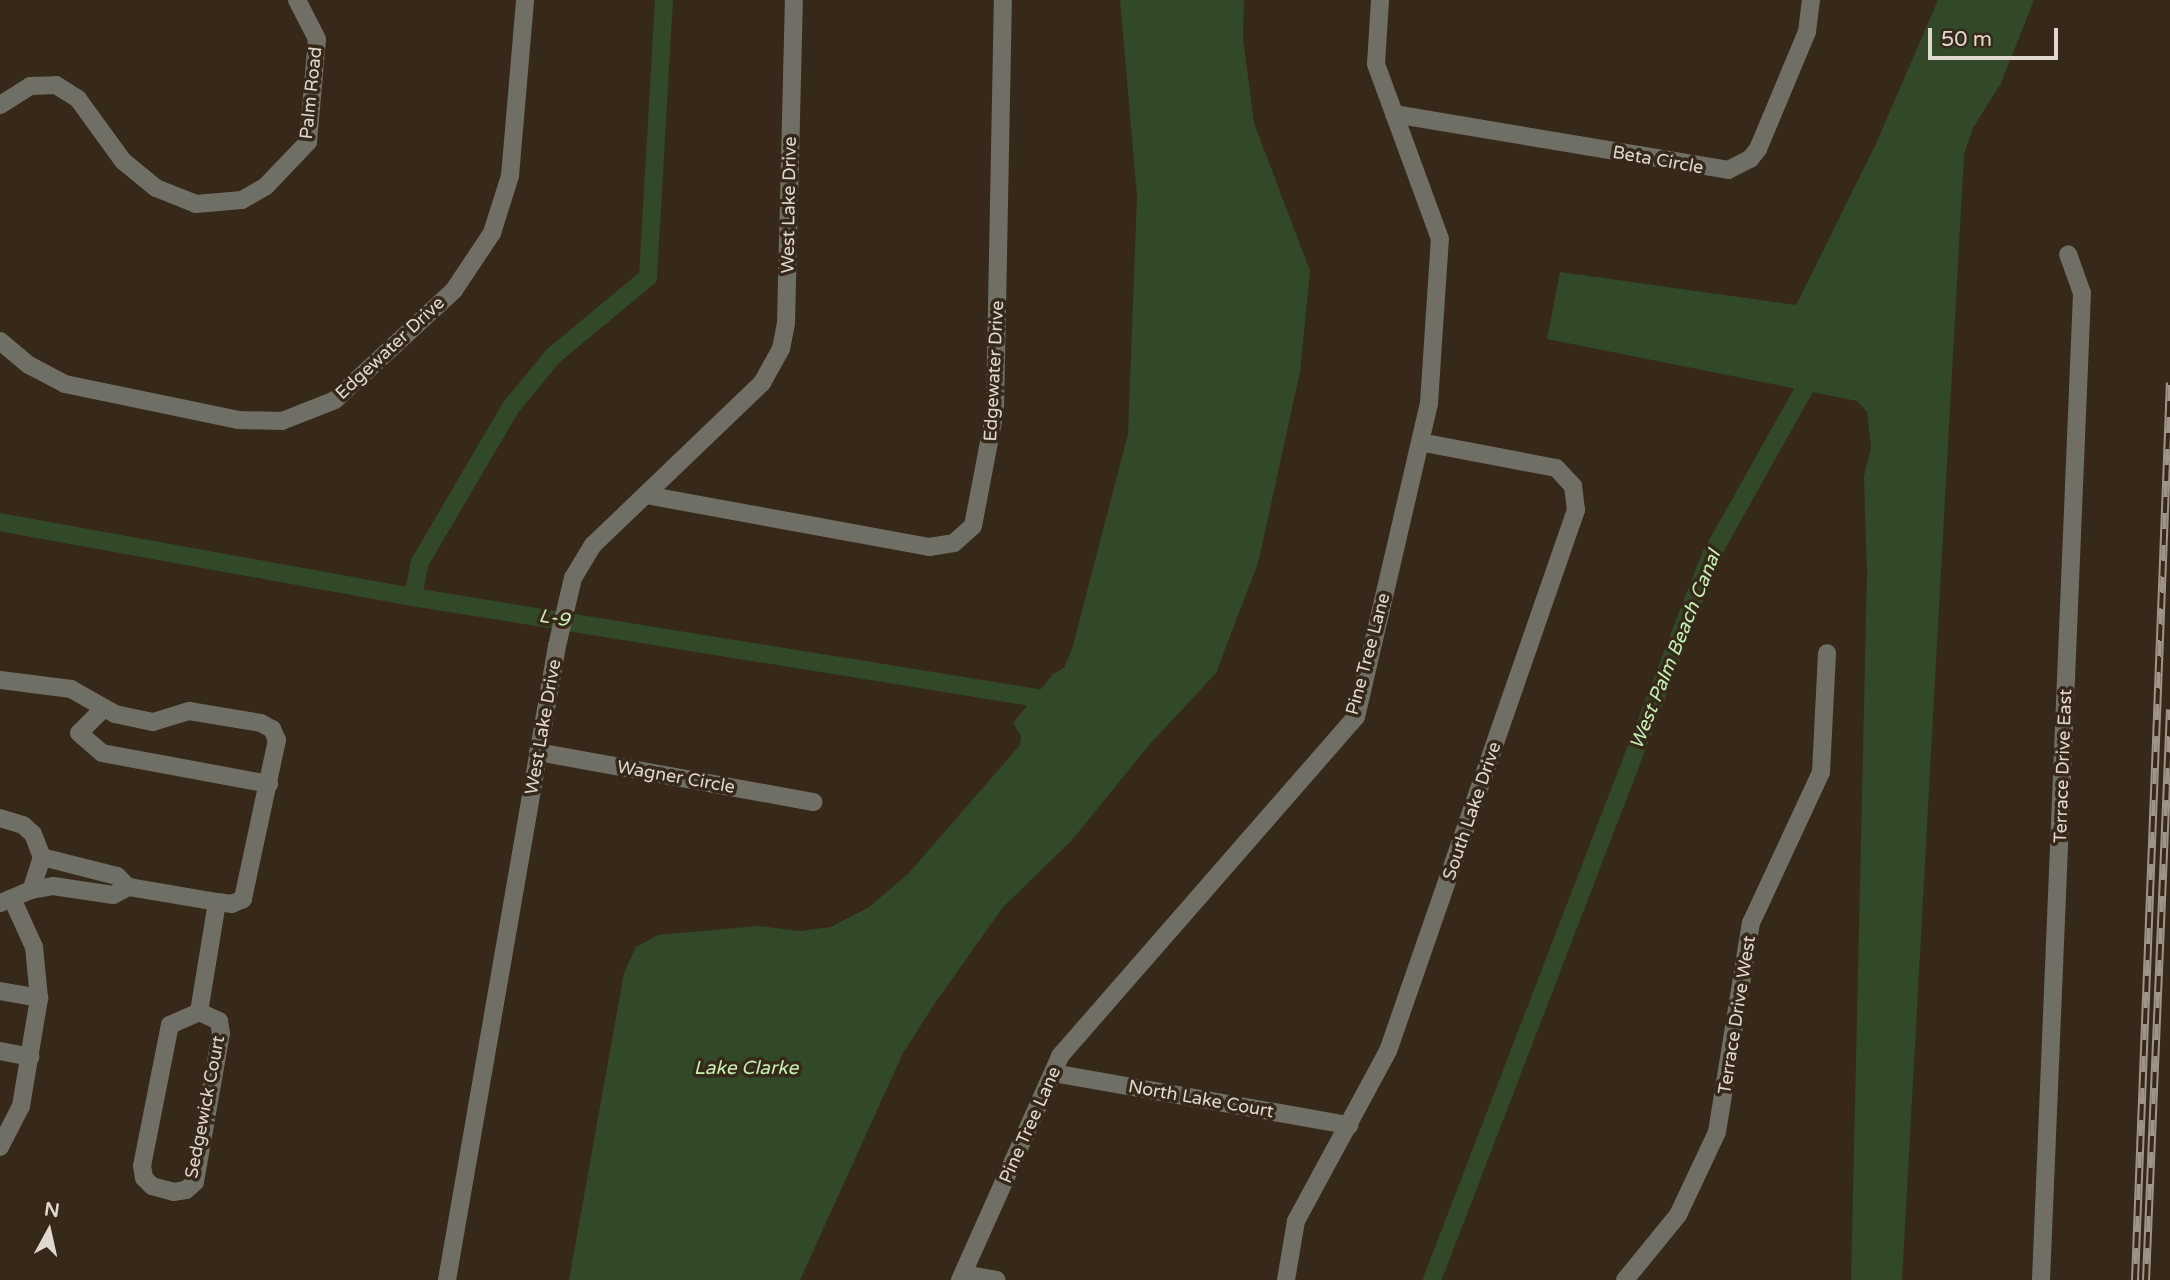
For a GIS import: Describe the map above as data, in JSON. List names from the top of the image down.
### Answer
{
  "streets": {
    "street": [
      "Palm Road",
      "Beta Circle",
      "West Lake Drive",
      "Edgewater Drive",
      "Pine Tree Lane",
      "Terrace Drive East",
      "Wagner Circle",
      "South Lake Drive",
      "Terrace Drive West",
      "North Lake Court",
      "Sedgewick Court"
    ]
  },
  "crossings": [
    ["Beta Circle", "Pine Tree Lane"],
    ["West Lake Drive", "Edgewater Drive"],
    ["West Lake Drive", "Wagner Circle"],
    ["Pine Tree Lane", "South Lake Drive"],
    ["Pine Tree Lane", "North Lake Court"],
    ["South Lake Drive", "North Lake Court"]
  ],
  "water": ["L-9", "West Palm Beach Canal", "Lake Clarke"],
  "scale_bar": "50 m",
  "north": "top"
}
